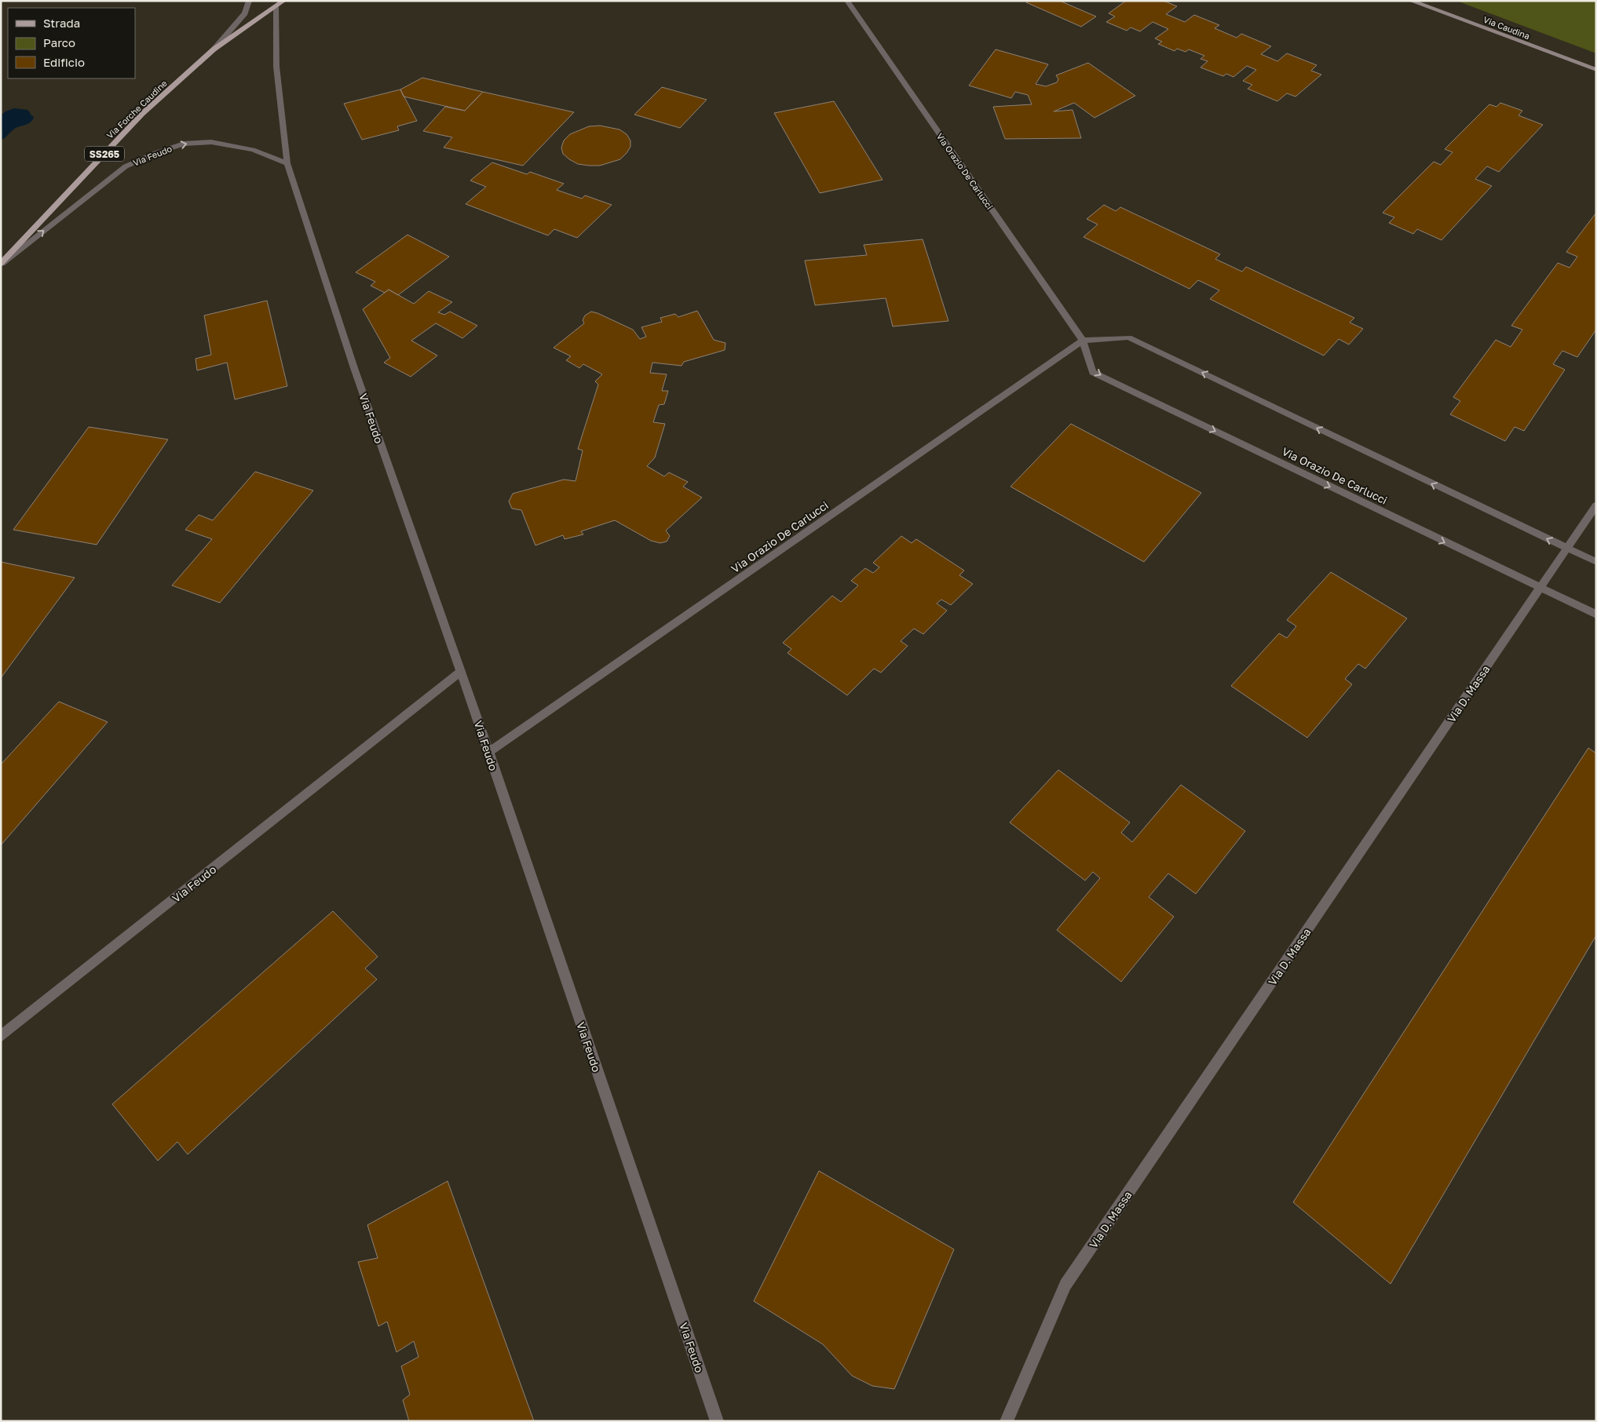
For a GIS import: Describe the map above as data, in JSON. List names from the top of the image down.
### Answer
{
  "streets": {
    "main road": ["Via Caudina", "Via Forche Caudine", "SS265"],
    "street": ["Via Feudo", "Via Orazio De Carlucci", "Via D. Massa"]
  },
  "crossings": [
    ["Via Forche Caudine", "Via Feudo"],
    ["Via Feudo", "Via Orazio De Carlucci"],
    ["Via Orazio De Carlucci", "Via D. Massa"]
  ],
  "legend": ["Strada", "Parco", "Edificio"]
}
